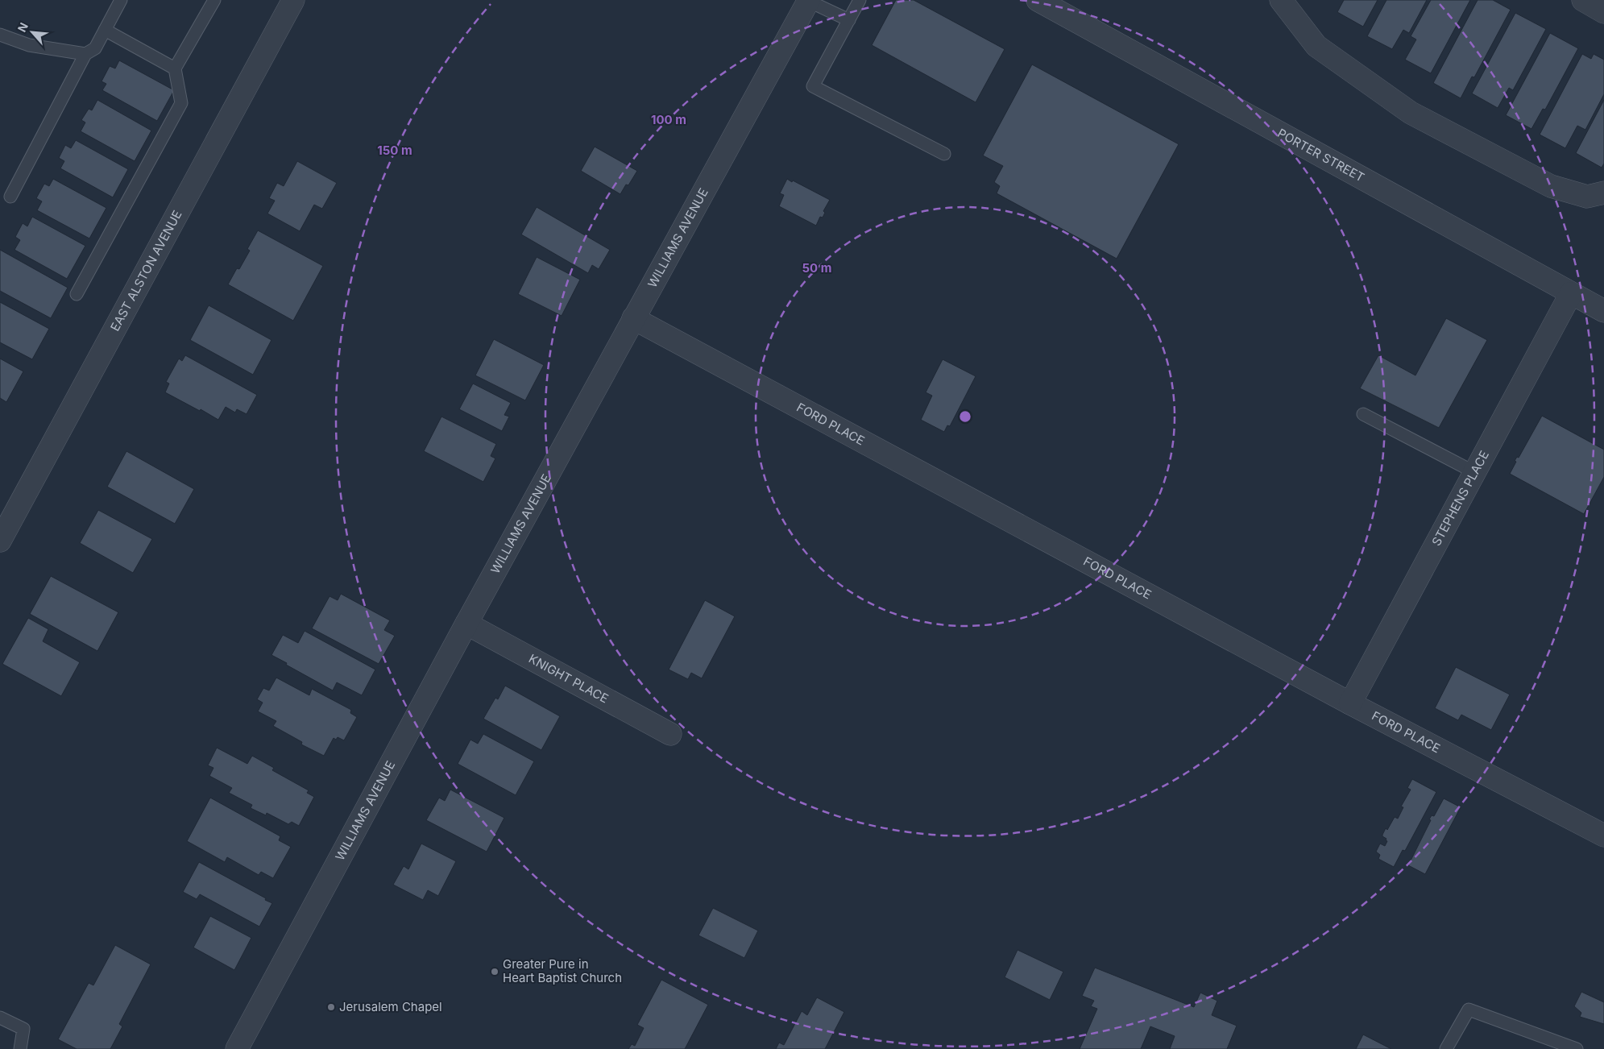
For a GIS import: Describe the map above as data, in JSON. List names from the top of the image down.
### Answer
{
  "streets": {
    "street": [
      "PORTER STREET",
      "WILLIAMS AVENUE",
      "EAST ALSTON AVENUE",
      "FORD PLACE",
      "STEPHENS PLACE",
      "KNIGHT PLACE"
    ]
  },
  "crossings": [
    ["PORTER STREET", "STEPHENS PLACE"],
    ["WILLIAMS AVENUE", "FORD PLACE"],
    ["WILLIAMS AVENUE", "KNIGHT PLACE"],
    ["FORD PLACE", "STEPHENS PLACE"]
  ],
  "places": ["Greater Pure in Heart Baptist Church", "Jerusalem Chapel"],
  "north": "top left",
  "rings": ["100 m", "150 m", "50 m"]
}
